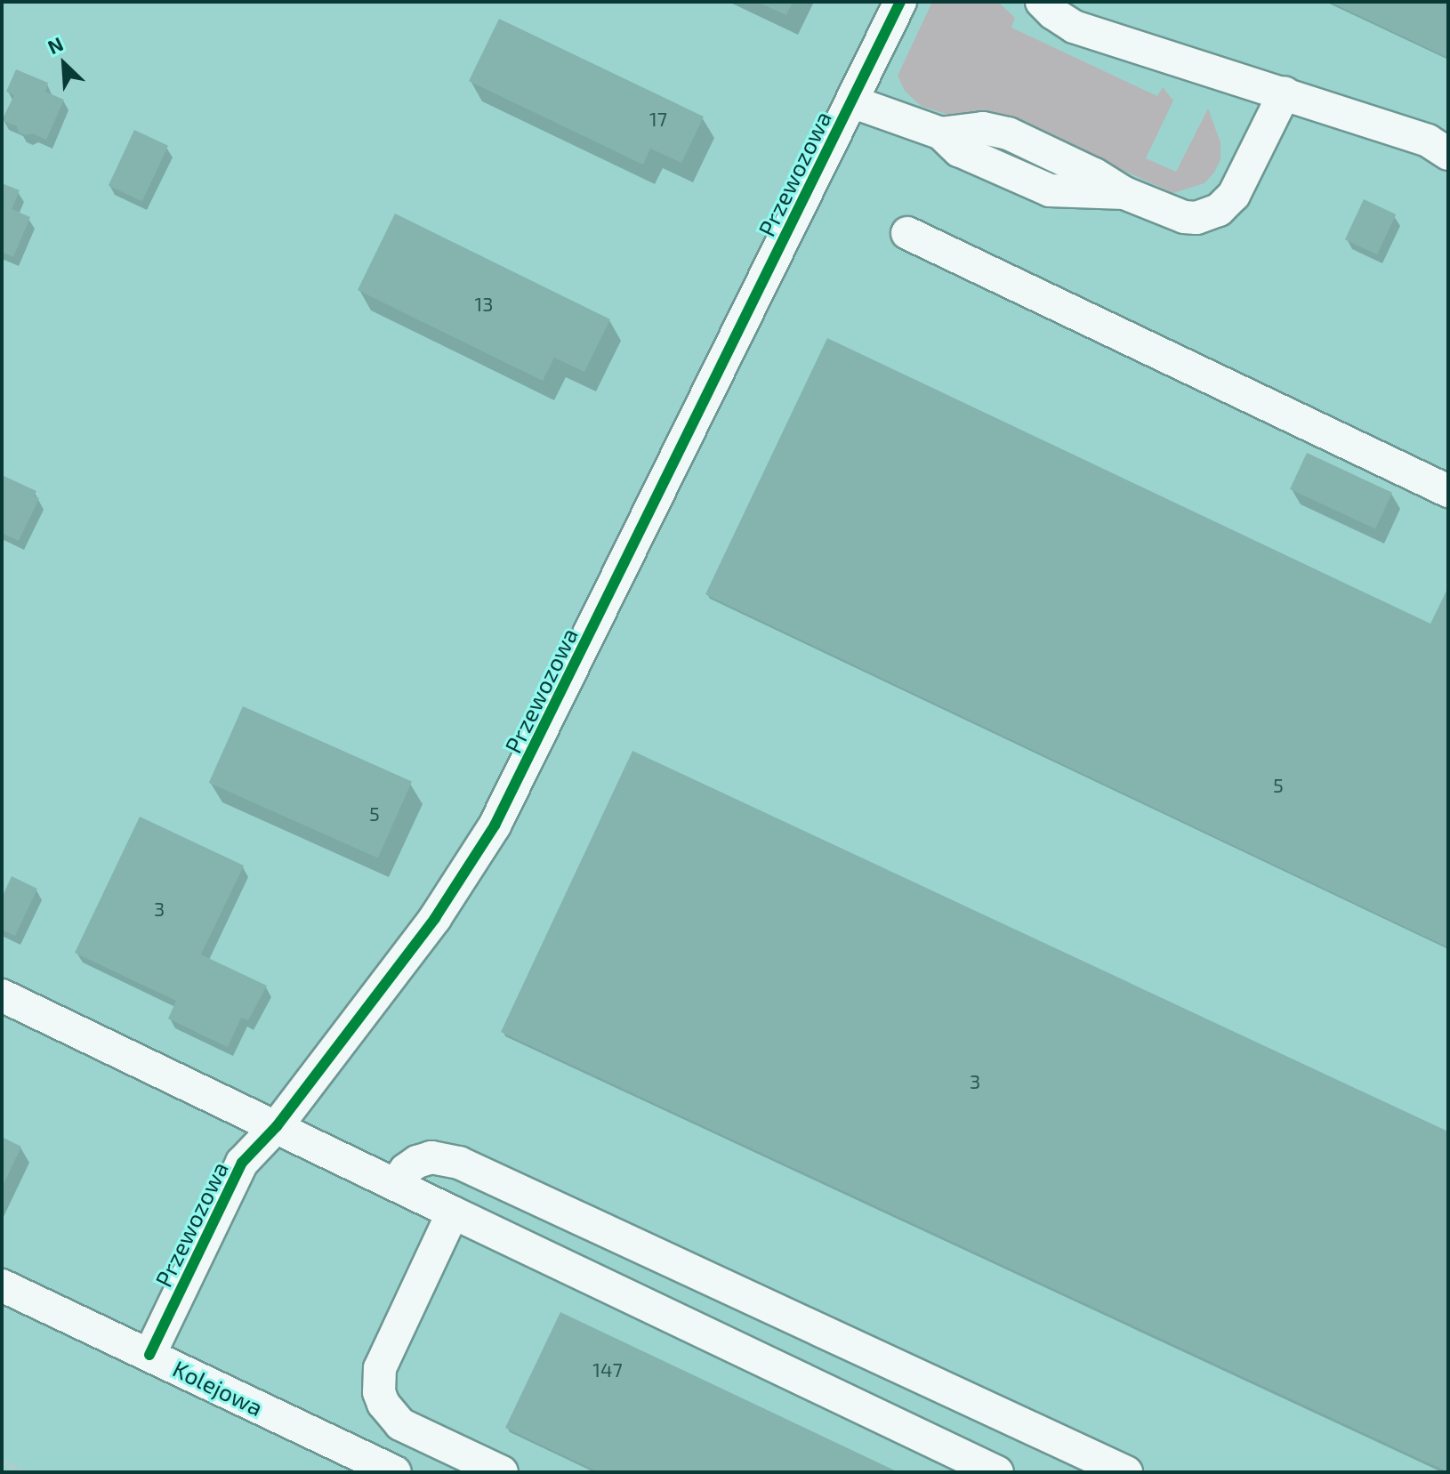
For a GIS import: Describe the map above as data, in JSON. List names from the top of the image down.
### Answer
{
  "streets": {
    "street": ["Przewozowa", "Kolejowa"]
  },
  "crossings": [
    ["Przewozowa", "Kolejowa"]
  ],
  "house_numbers": [
    "17",
    "13",
    "5",
    "5",
    "3",
    "3",
    "147"
  ],
  "north": "top left"
}
